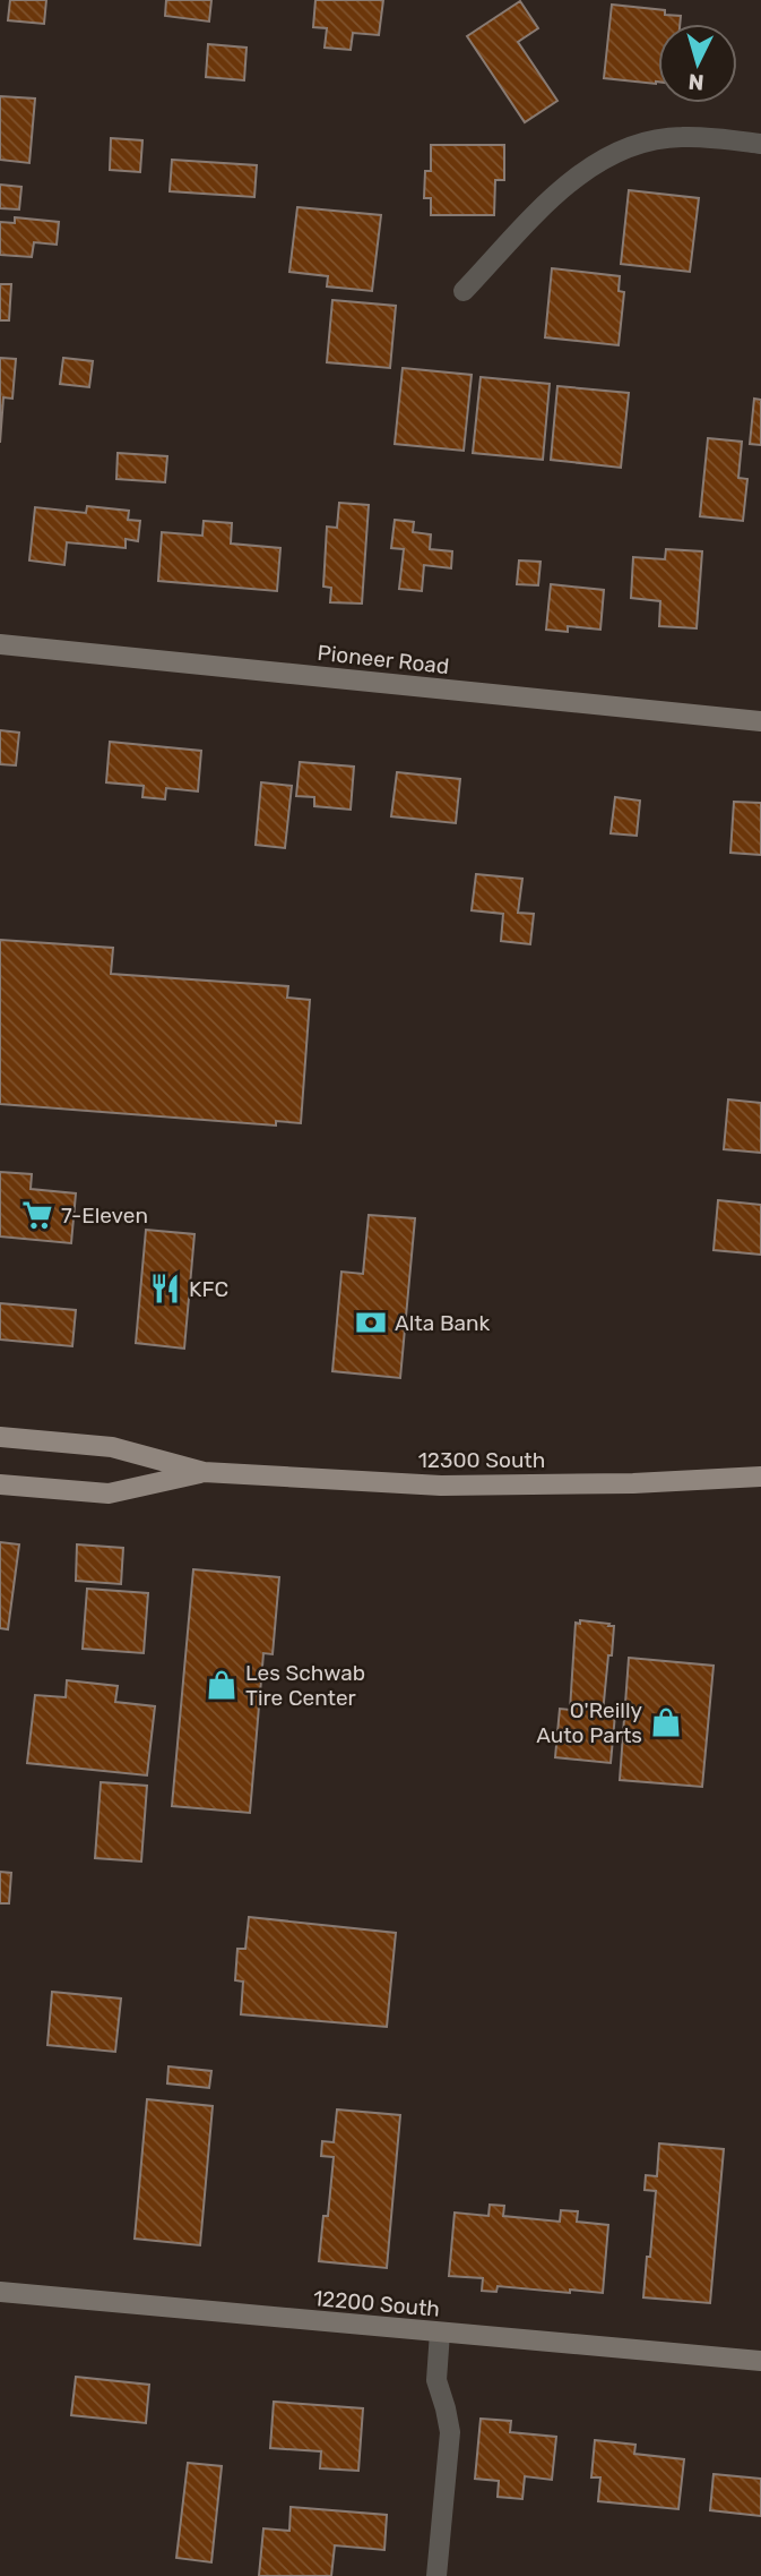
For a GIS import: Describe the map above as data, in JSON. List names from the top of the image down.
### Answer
{
  "streets": {
    "main road": ["12300 South"],
    "street": ["Pioneer Road", "12200 South"]
  },
  "places": {
    "supermarket": ["7-Eleven"],
    "restaurant": ["KFC"],
    "bank": ["Alta Bank"],
    "shop": ["Les Schwab Tire Center", "O'Reilly Auto Parts"]
  },
  "north": "bottom"
}
